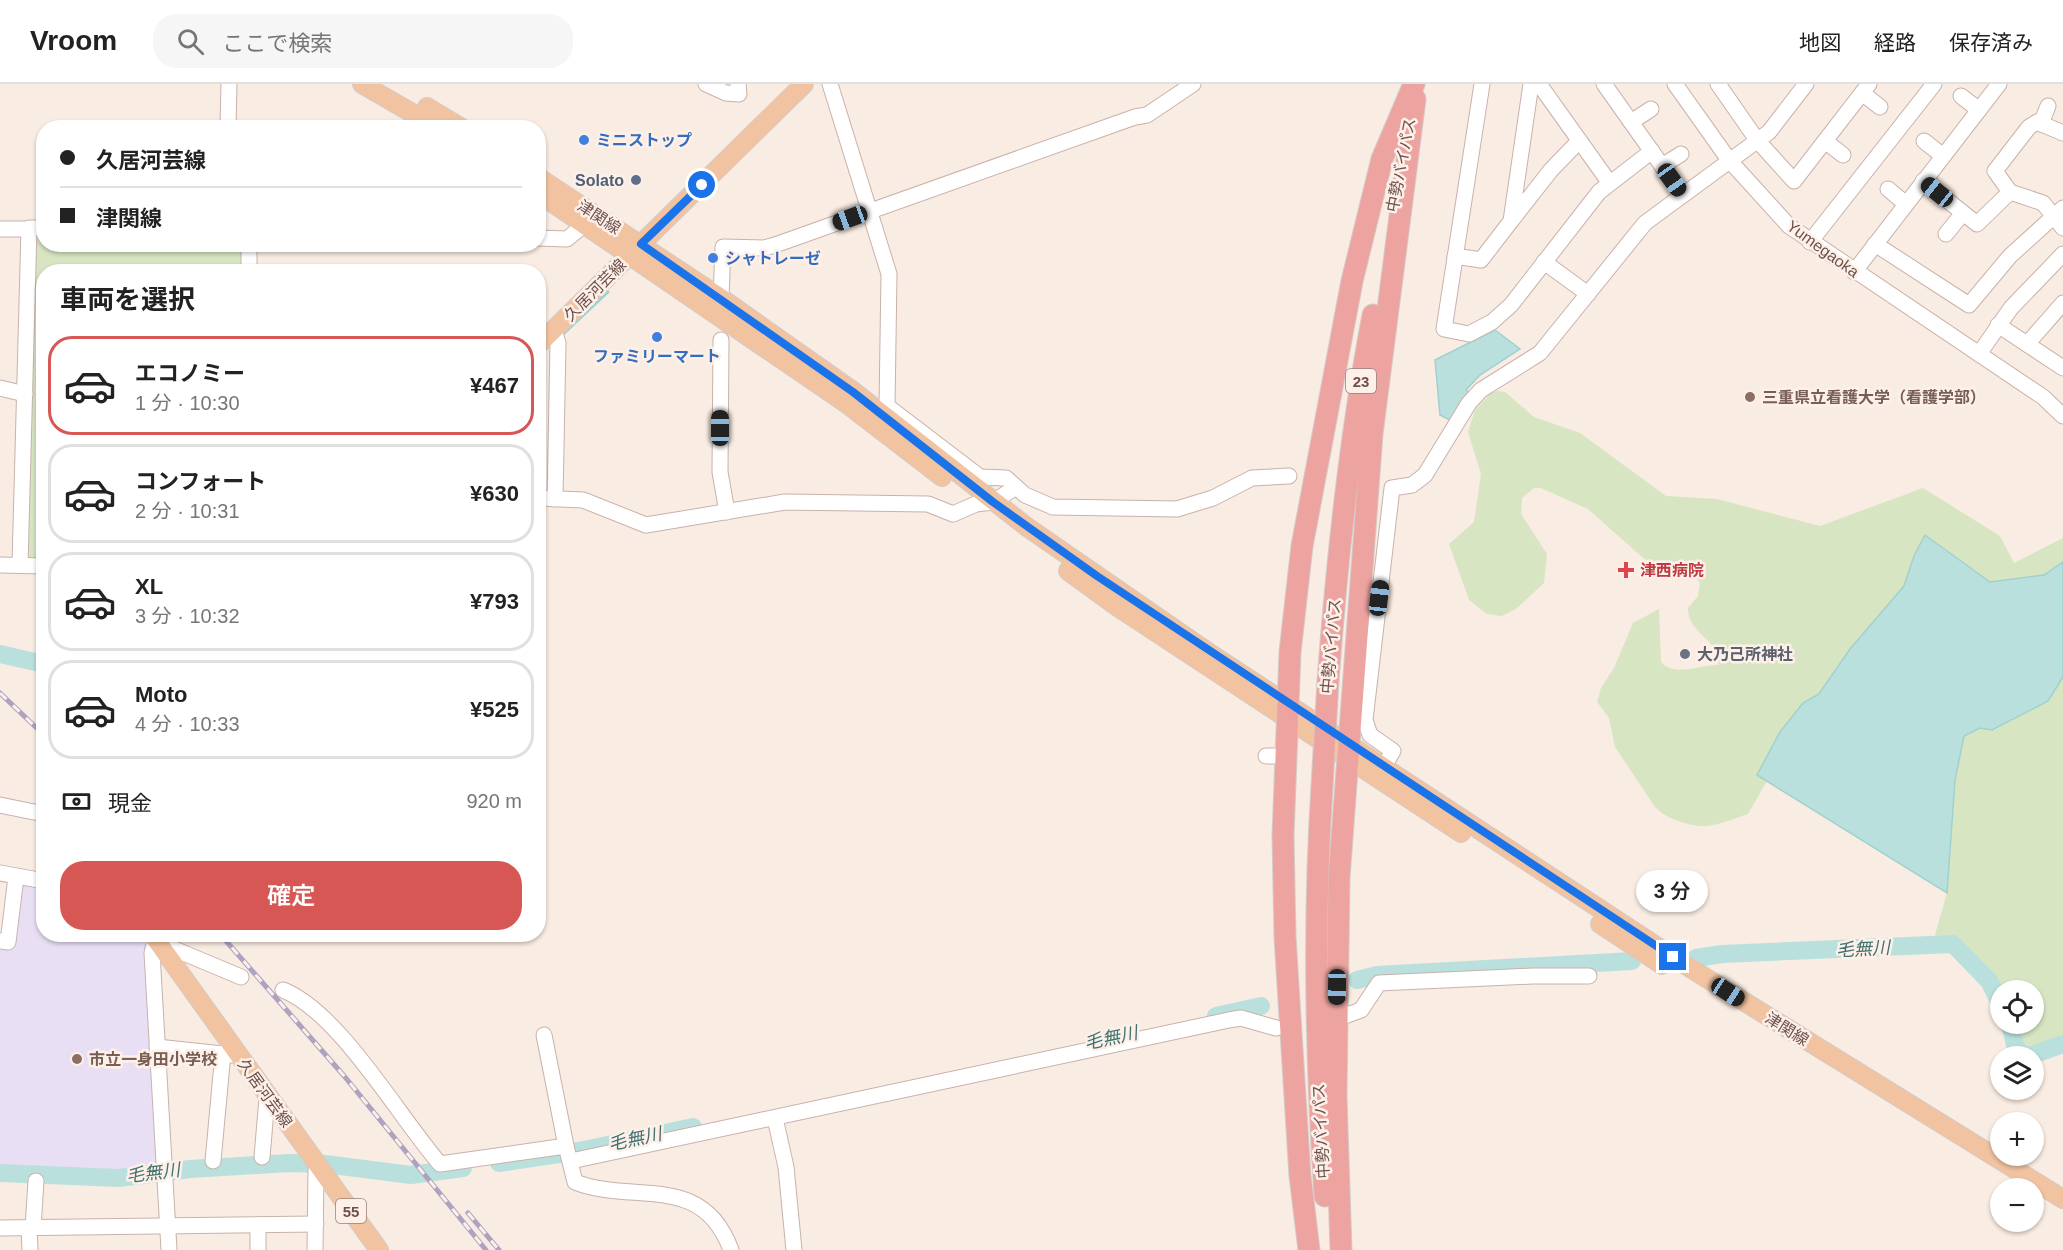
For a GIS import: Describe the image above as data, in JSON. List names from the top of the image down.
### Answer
{
  "streets": {
    "highway": ["中勢バイパス", "23"],
    "main road": ["津関線", "久居河芸線", "55"],
    "street": ["Yumegaoka"]
  },
  "crossings": [
    ["津関線", "久居河芸線"]
  ],
  "water": ["毛無川"],
  "places": {
    "other": [
      "ミニストップ",
      "Solato",
      "シャトレーゼ",
      "ファミリーマート",
      "三重県立看護大学（看護学部）",
      "大乃己所神社",
      "市立一身田小学校"
    ],
    "health": ["津西病院"]
  },
  "page": {
    "header": "Vroom",
    "search": "ここで検索",
    "nav": ["地図", "経路", "保存済み"],
    "banner": ["久居河芸線", "津関線"],
    "heading": "車両を選択",
    "list": [
      {
        "name": "エコノミー",
        "note": "1 分 · 10:30",
        "value": "¥467"
      },
      {
        "name": "コンフォート",
        "note": "2 分 · 10:31",
        "value": "¥630"
      },
      {
        "name": "XL",
        "note": "3 分 · 10:32",
        "value": "¥793"
      },
      {
        "name": "Moto",
        "note": "4 分 · 10:33",
        "value": "¥525"
      }
    ],
    "pay": ["現金", "920 m"],
    "buttons": "確定",
    "bubble": "3 分",
    "map_buttons": ["+", "−"]
  }
}
